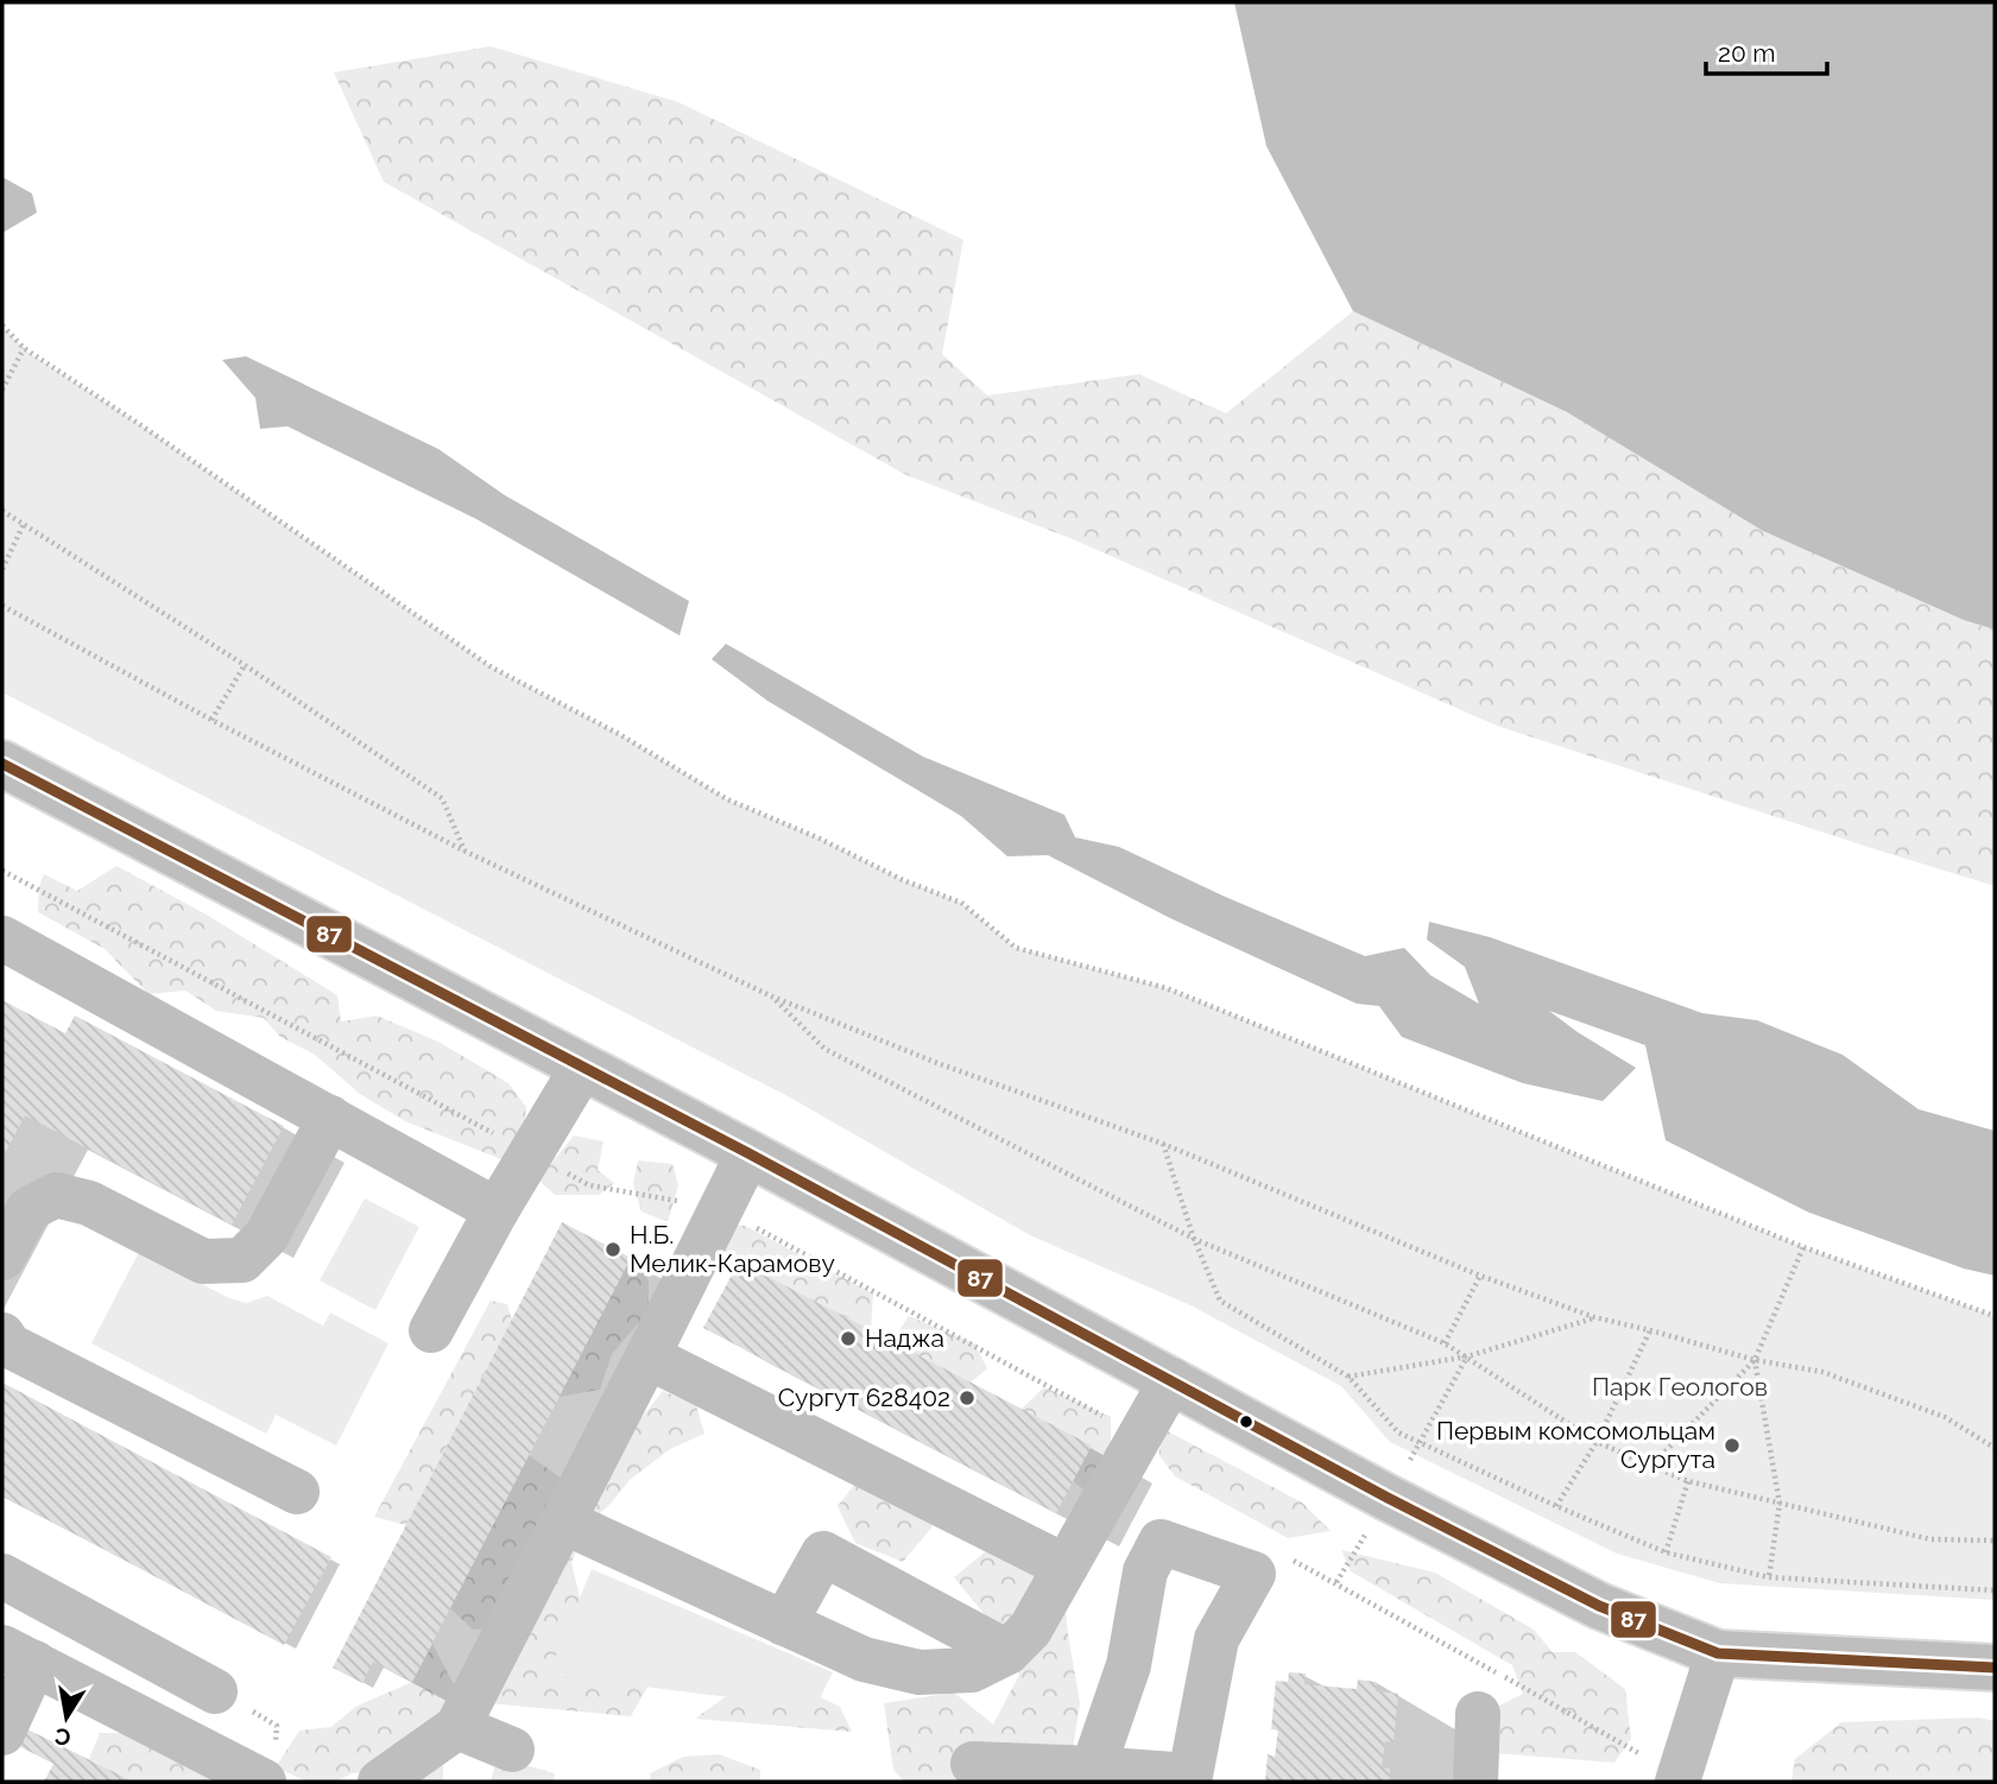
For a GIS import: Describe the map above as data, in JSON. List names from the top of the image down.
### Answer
{
  "parks": ["Парк Геологов"],
  "places": [
    "Н.Б. Мелик-Карамову",
    "Наджа",
    "Сургут 628402",
    "Первым комсомольцам Сургута"
  ],
  "lines": ["transit line 87"],
  "scale_bar": "20 m",
  "north": "bottom"
}
